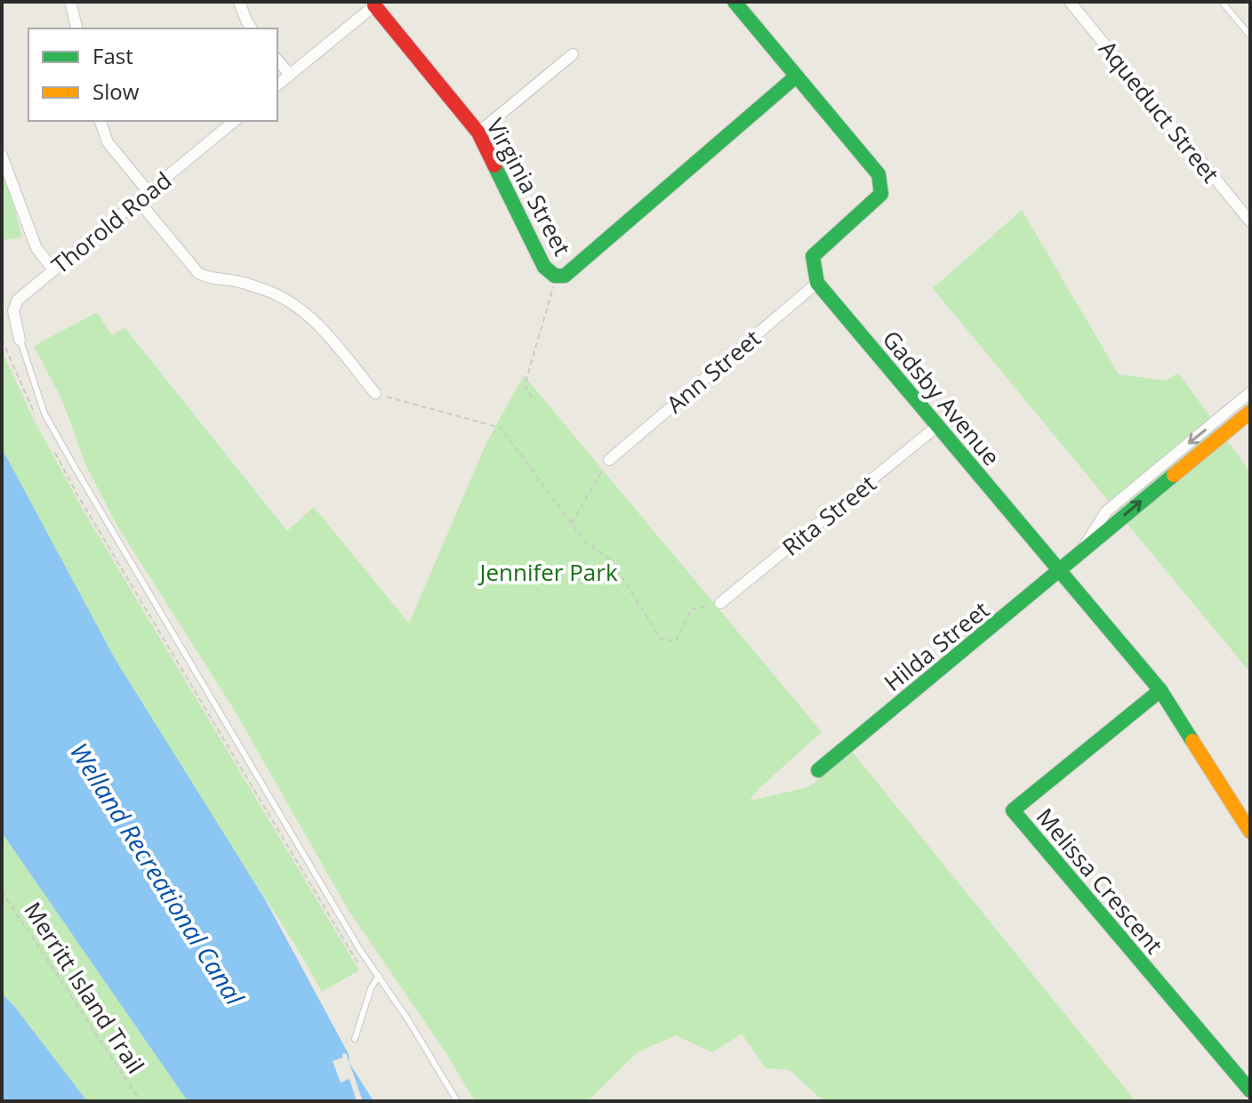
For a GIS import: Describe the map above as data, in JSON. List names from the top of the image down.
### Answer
{
  "streets": {
    "street": [
      "Aqueduct Street",
      "Virginia Street",
      "Thorold Road",
      "Ann Street",
      "Gadsby Avenue",
      "Rita Street",
      "Hilda Street",
      "Melissa Crescent"
    ],
    "path": ["Merritt Island Trail"]
  },
  "crossings": [
    ["Ann Street", "Gadsby Avenue"],
    ["Gadsby Avenue", "Rita Street"],
    ["Gadsby Avenue", "Hilda Street"],
    ["Gadsby Avenue", "Melissa Crescent"]
  ],
  "water": ["Welland Recreational Canal"],
  "parks": ["Jennifer Park"],
  "legend": ["Fast", "Slow"]
}
